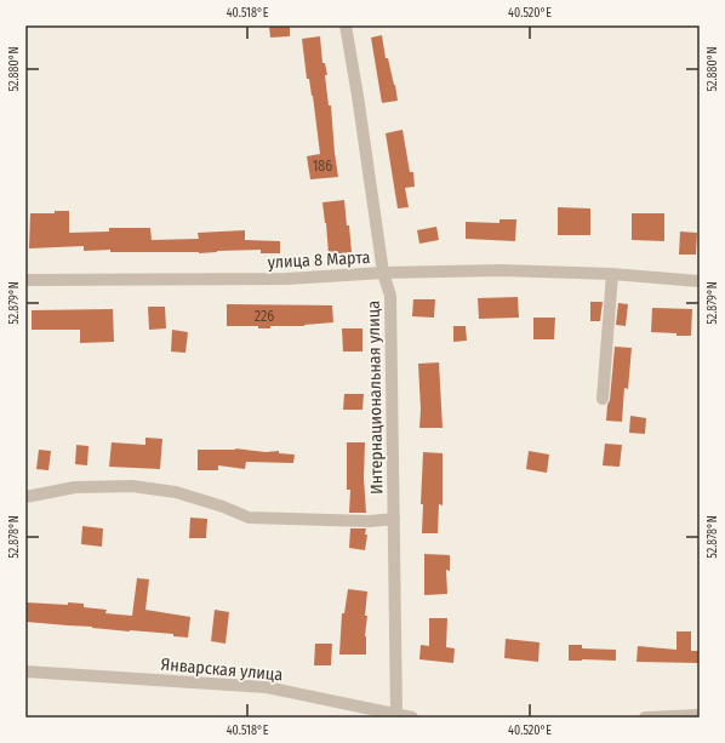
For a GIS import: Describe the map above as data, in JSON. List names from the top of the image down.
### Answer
{
  "streets": {
    "street": ["улица 8 Марта", "Интернациональная улица", "Январская улица"]
  },
  "crossings": [
    ["улица 8 Марта", "Интернациональная улица"],
    ["Интернациональная улица", "Январская улица"]
  ],
  "house_numbers": ["186", "226"],
  "coordinates": [
    "40.518°E",
    "40.520°E",
    "52.880°N",
    "52.879°N",
    "52.878°N"
  ]
}
